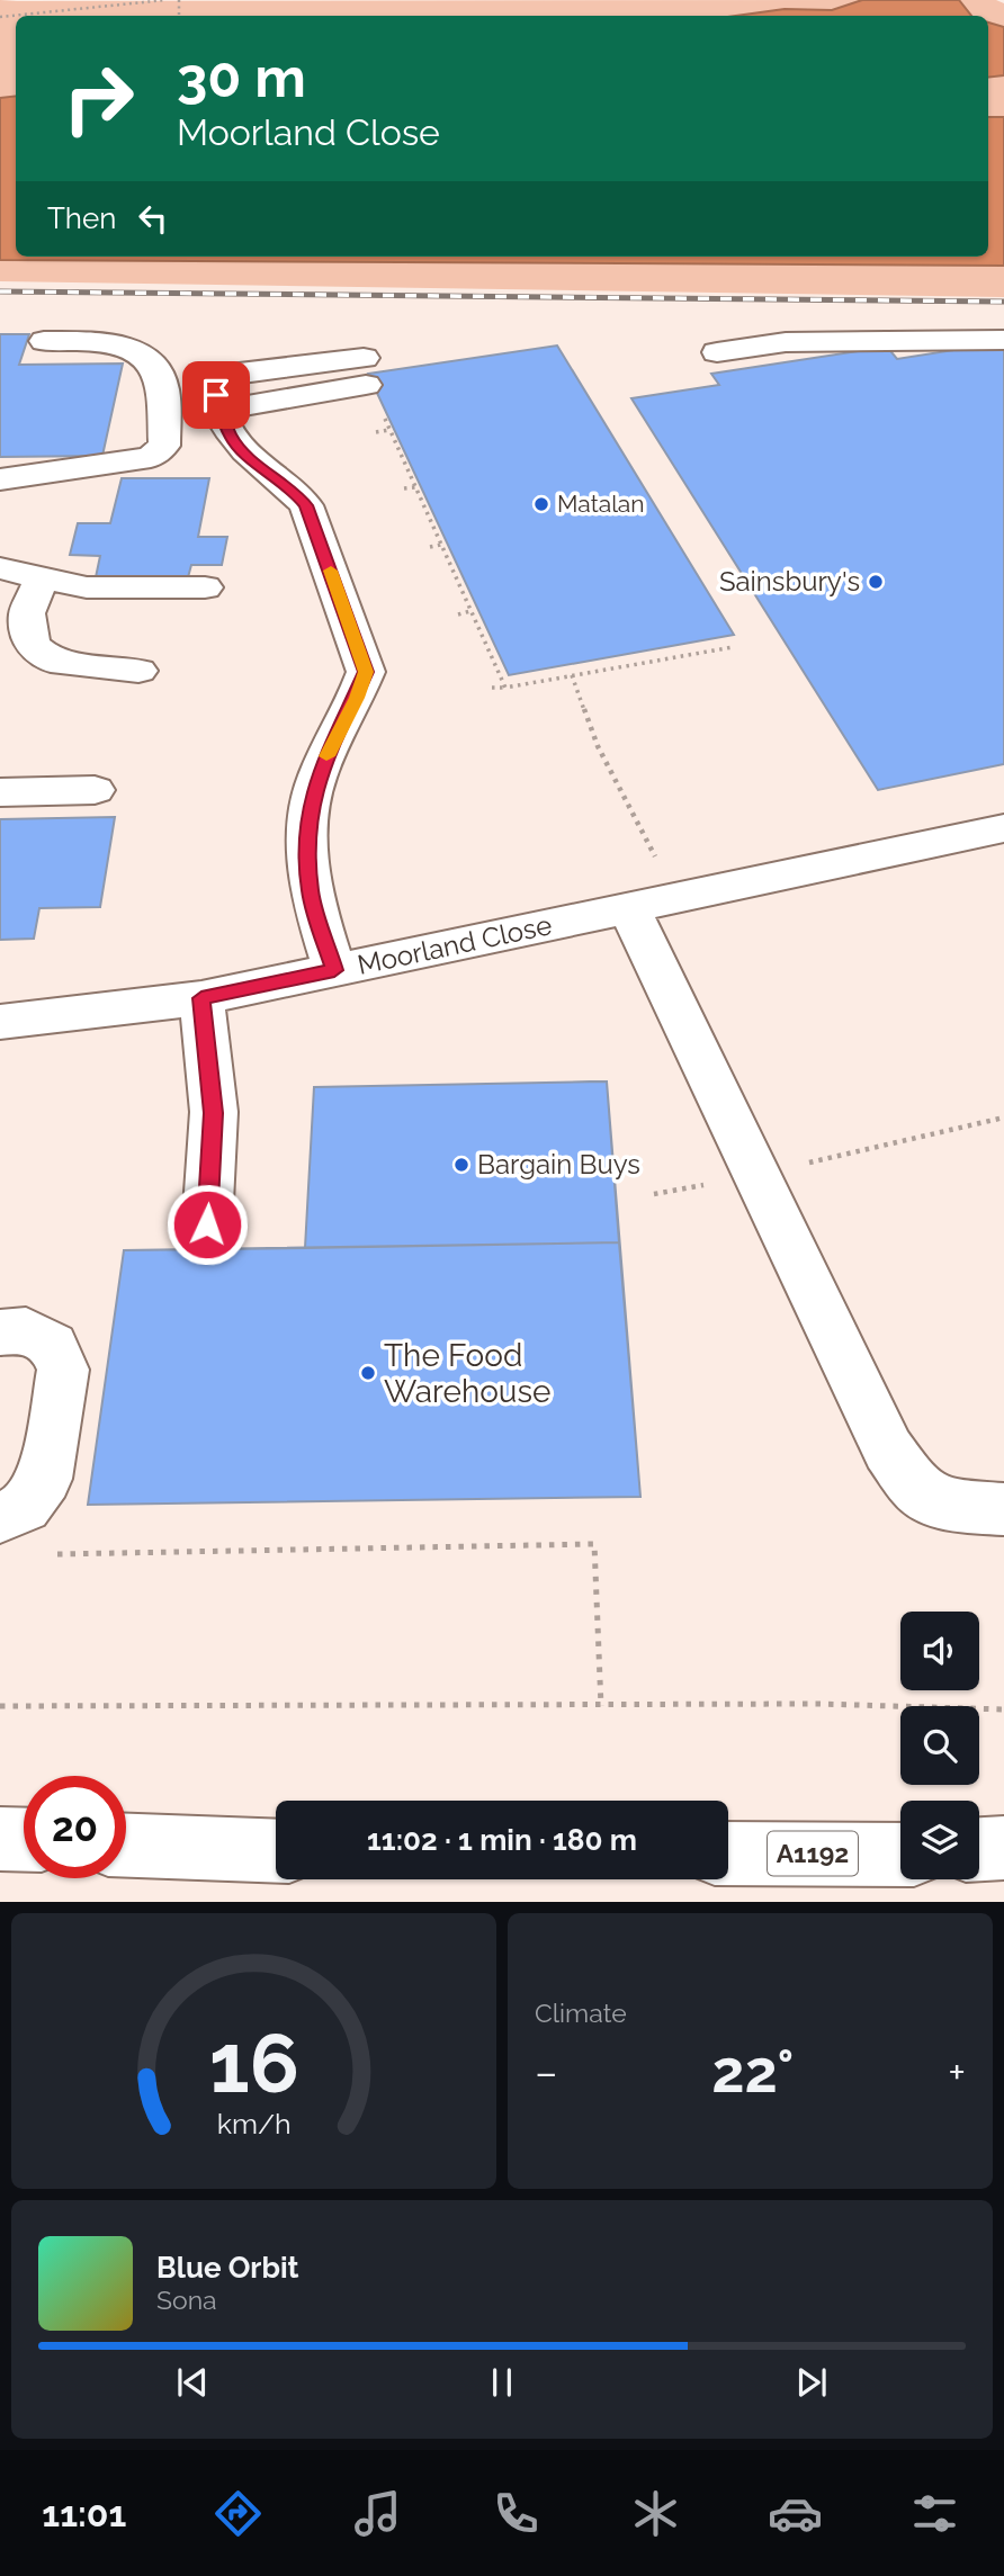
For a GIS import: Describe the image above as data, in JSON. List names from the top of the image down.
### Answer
{
  "streets": {
    "main road": ["Moorland Close", "A1192"]
  },
  "places": [
    "Matalan",
    "Sainsbury's",
    "Bargain Buys",
    "The Food Warehouse"
  ],
  "page": {
    "turn": ["30 m", "Moorland Close"],
    "then": "Then",
    "limit": "20",
    "trip": "11:02 · 1 min · 180 m",
    "tile": "Climate",
    "heat": ["−", "22°", "+"],
    "song": ["Blue Orbit", "Sona"],
    "tabs": "11:01",
    "gauge": ["16", "km/h"]
  }
}
